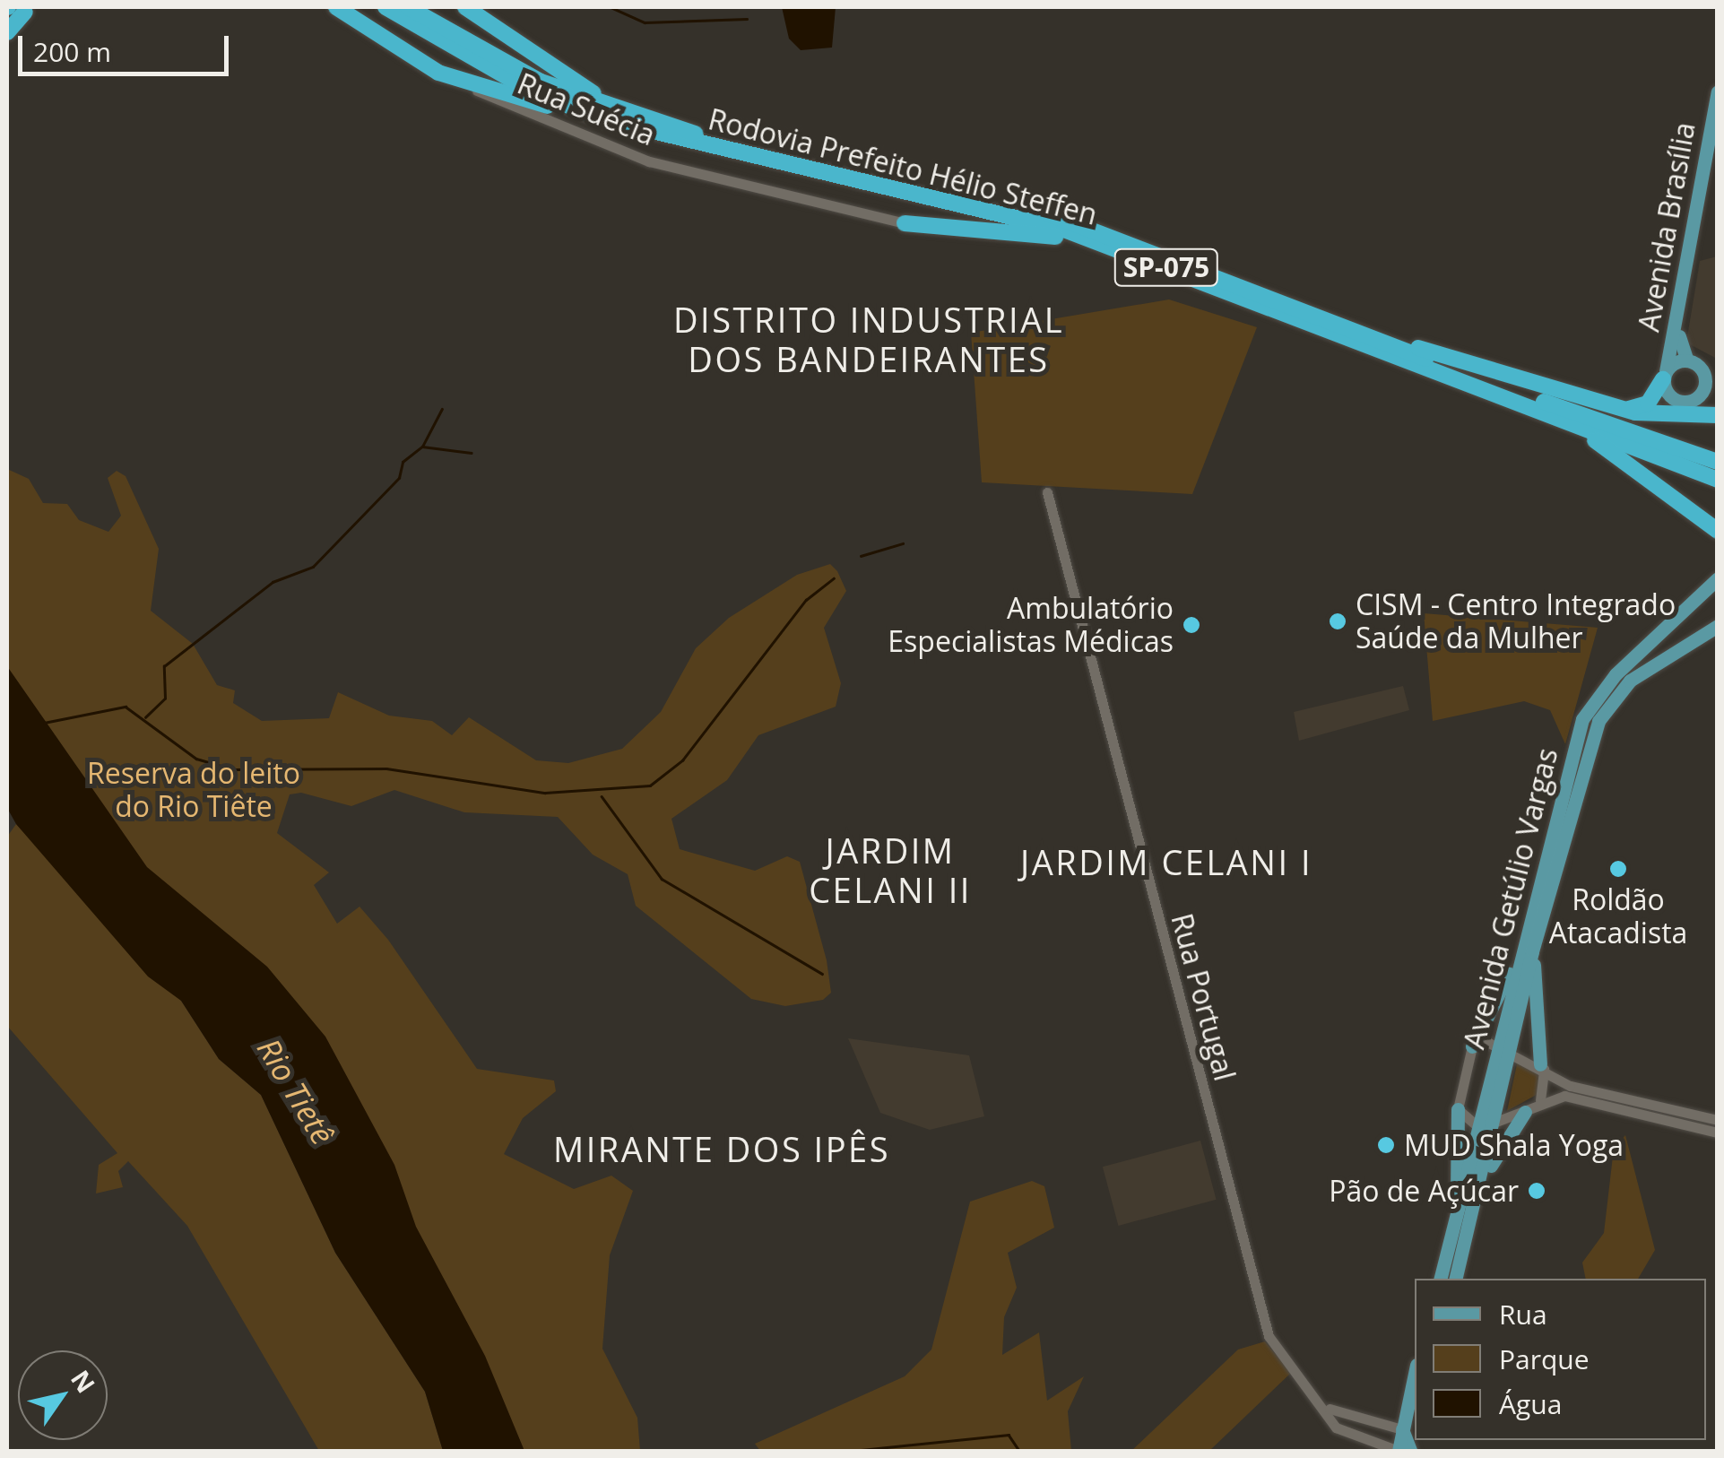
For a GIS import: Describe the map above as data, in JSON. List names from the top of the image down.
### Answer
{
  "streets": {
    "highway": ["Rodovia Prefeito Hélio Steffen", "SP-075"],
    "main road": ["Avenida Brasília", "Avenida Getúlio Vargas"],
    "street": ["Rua Suécia", "Rua Portugal"]
  },
  "districts": [
    "DISTRITO INDUSTRIAL DOS BANDEIRANTES",
    "JARDIM CELANI II",
    "JARDIM CELANI I",
    "MIRANTE DOS IPÊS"
  ],
  "water": ["Rio Tietê"],
  "parks": ["Reserva do leito do Rio Tiête"],
  "places": [
    "CISM - Centro Integrado Saúde da Mulher",
    "Ambulatório Especialistas Médicas",
    "Roldão Atacadista",
    "MUD Shala Yoga",
    "Pão de Açúcar"
  ],
  "legend": ["Rua", "Parque", "Água"],
  "scale_bar": "200 m",
  "north": "top right"
}
